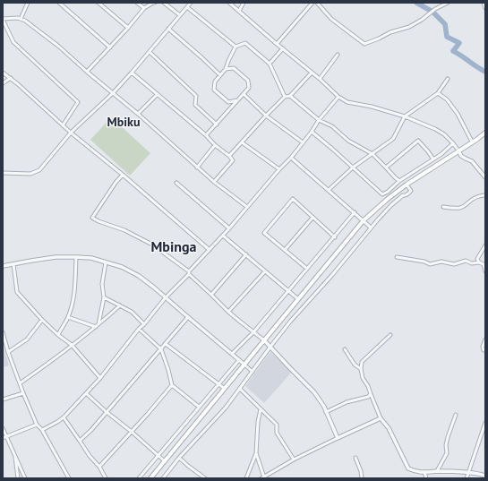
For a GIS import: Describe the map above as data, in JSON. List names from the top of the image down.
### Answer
{
  "districts": ["Mbiku", "Mbinga"]
}
